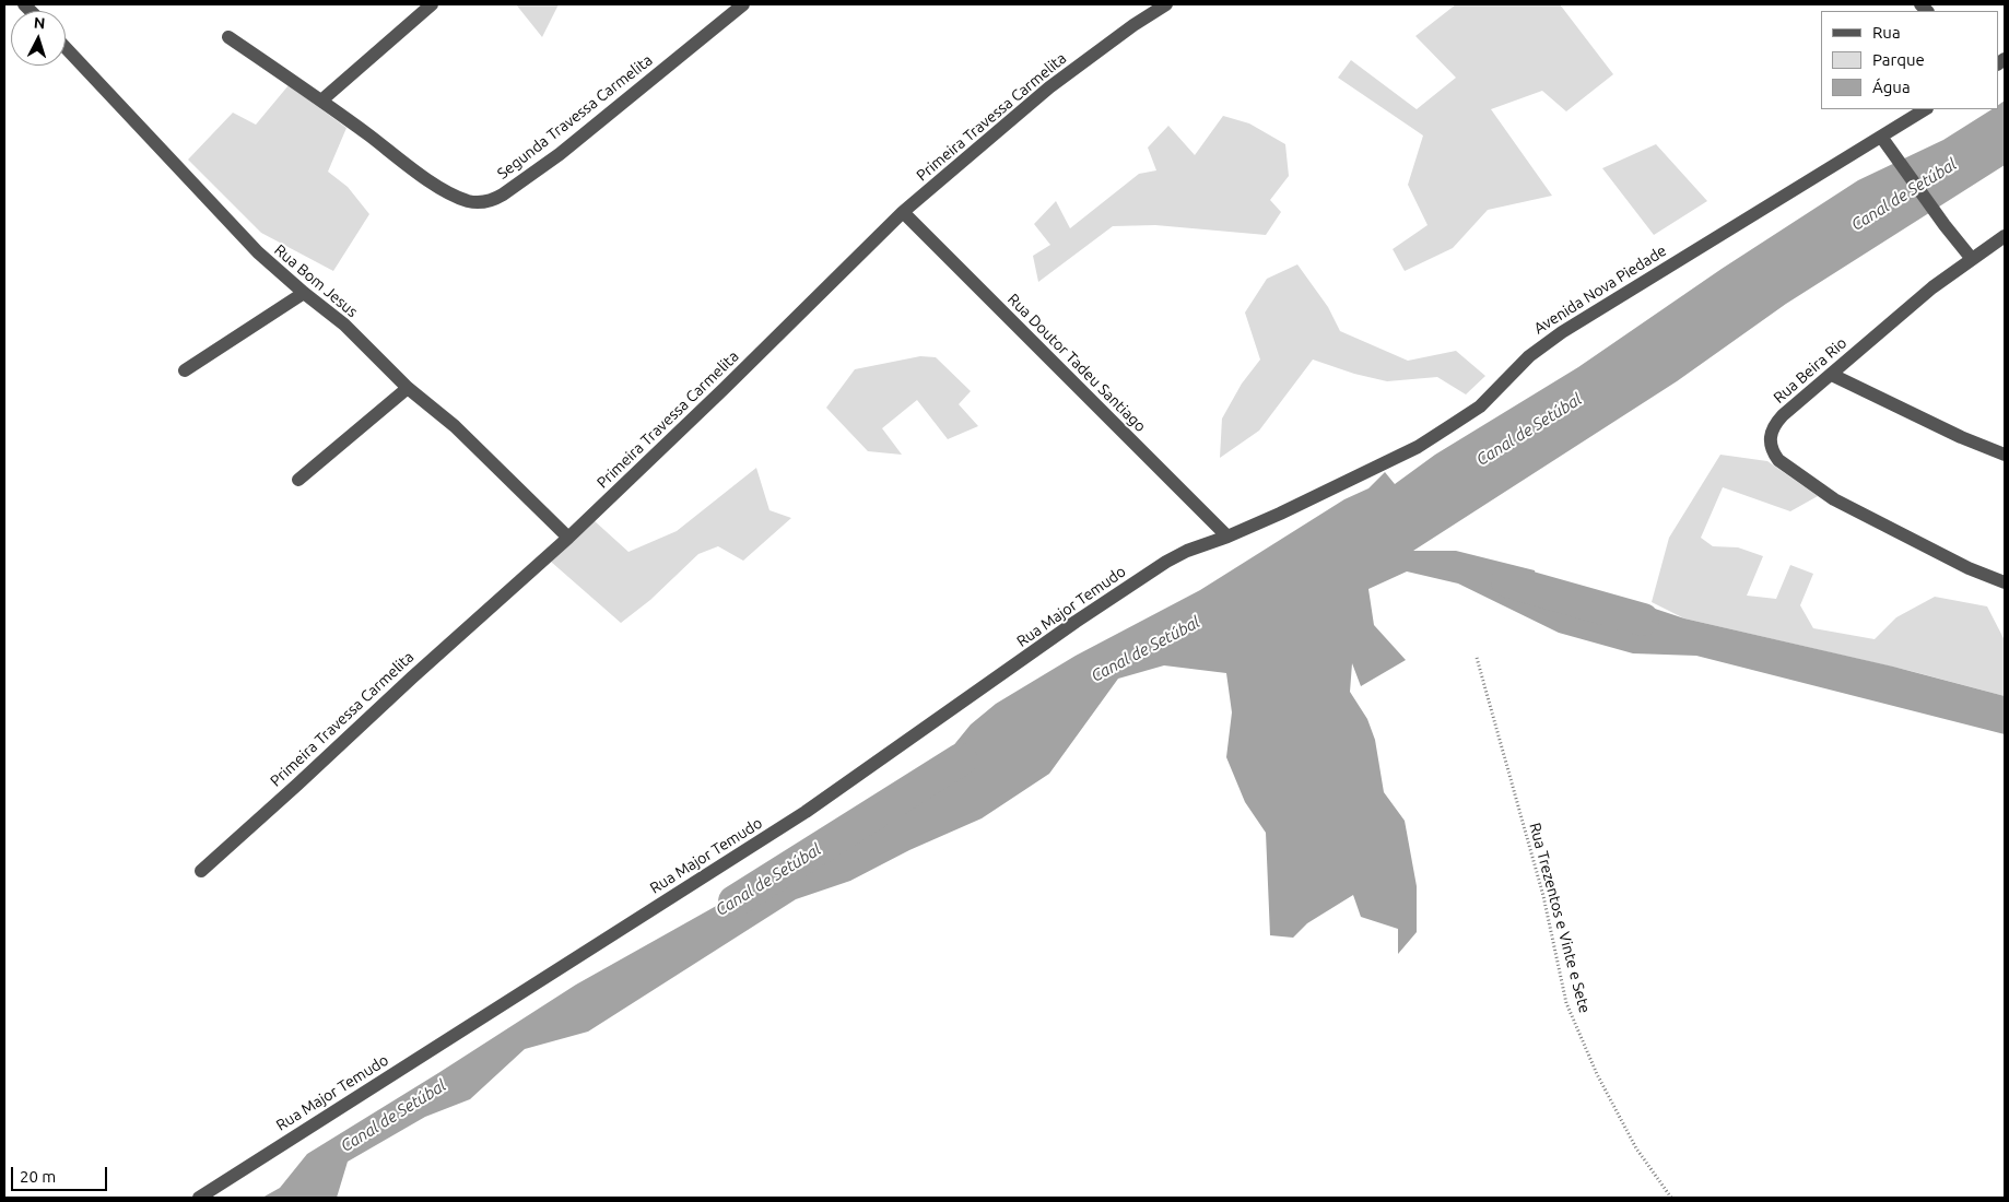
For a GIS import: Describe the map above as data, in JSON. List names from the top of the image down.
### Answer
{
  "streets": {
    "street": [
      "Segunda Travessa Carmelita",
      "Primeira Travessa Carmelita",
      "Rua Bom Jesus",
      "Avenida Nova Piedade",
      "Rua Doutor Tadeu Santiago",
      "Rua Beira Rio",
      "Rua Major Temudo"
    ],
    "path": ["Rua Trezentos e Vinte e Sete"]
  },
  "crossings": [
    ["Primeira Travessa Carmelita", "Rua Bom Jesus"],
    ["Primeira Travessa Carmelita", "Rua Doutor Tadeu Santiago"],
    ["Avenida Nova Piedade", "Rua Doutor Tadeu Santiago"],
    ["Avenida Nova Piedade", "Rua Major Temudo"],
    ["Rua Doutor Tadeu Santiago", "Rua Major Temudo"]
  ],
  "water": ["Canal de Setúbal"],
  "legend": ["Rua", "Parque", "Água"],
  "scale_bar": "20 m",
  "north": "top"
}
